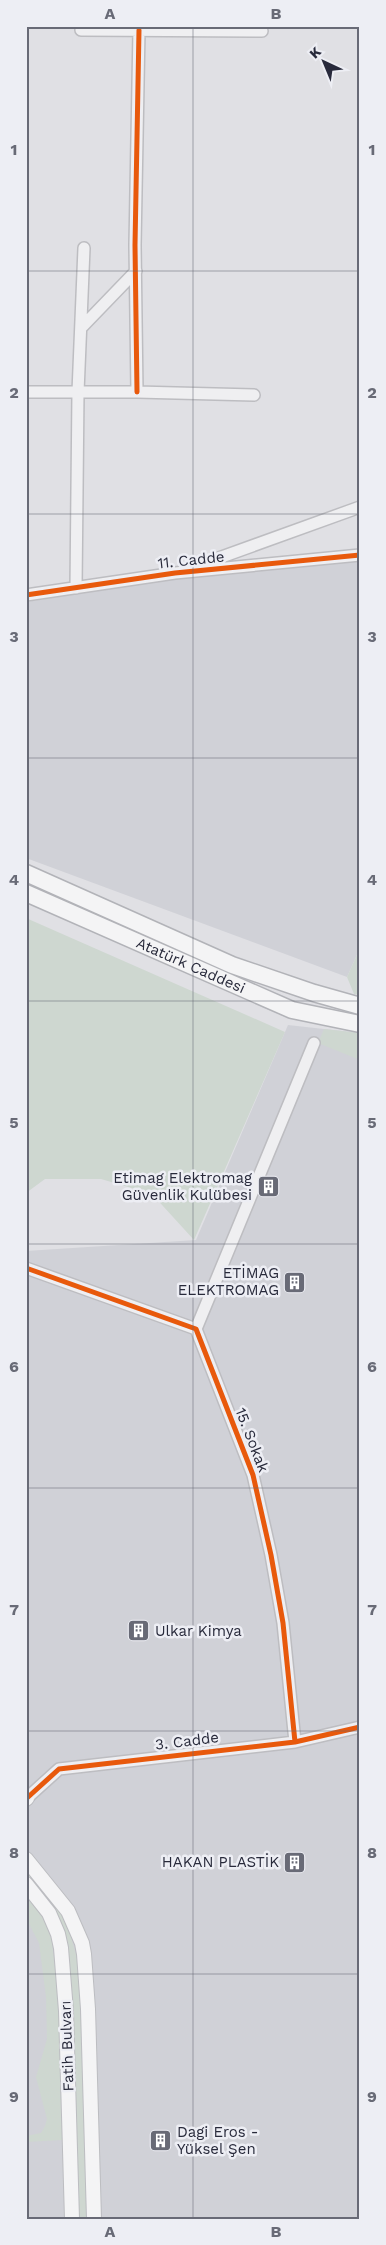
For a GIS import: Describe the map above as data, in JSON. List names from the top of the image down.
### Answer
{
  "streets": {
    "highway": ["Atatürk Caddesi"],
    "main road": ["Fatih Bulvarı"],
    "street": ["11. Cadde", "15. Sokak", "3. Cadde"]
  },
  "crossings": [
    ["15. Sokak", "3. Cadde"]
  ],
  "places": {
    "building": [
      "Etimag Elektromag Güvenlik Kulübesi",
      "ETİMAG ELEKTROMAG",
      "Ulkar Kimya",
      "HAKAN PLASTİK",
      "Dagi Eros - Yüksel Şen"
    ]
  },
  "north": "top left",
  "grid": {
    "columns": ["A", "B"],
    "rows": [
      "1",
      "2",
      "3",
      "4",
      "5",
      "6",
      "7",
      "8",
      "9"
    ]
  }
}
